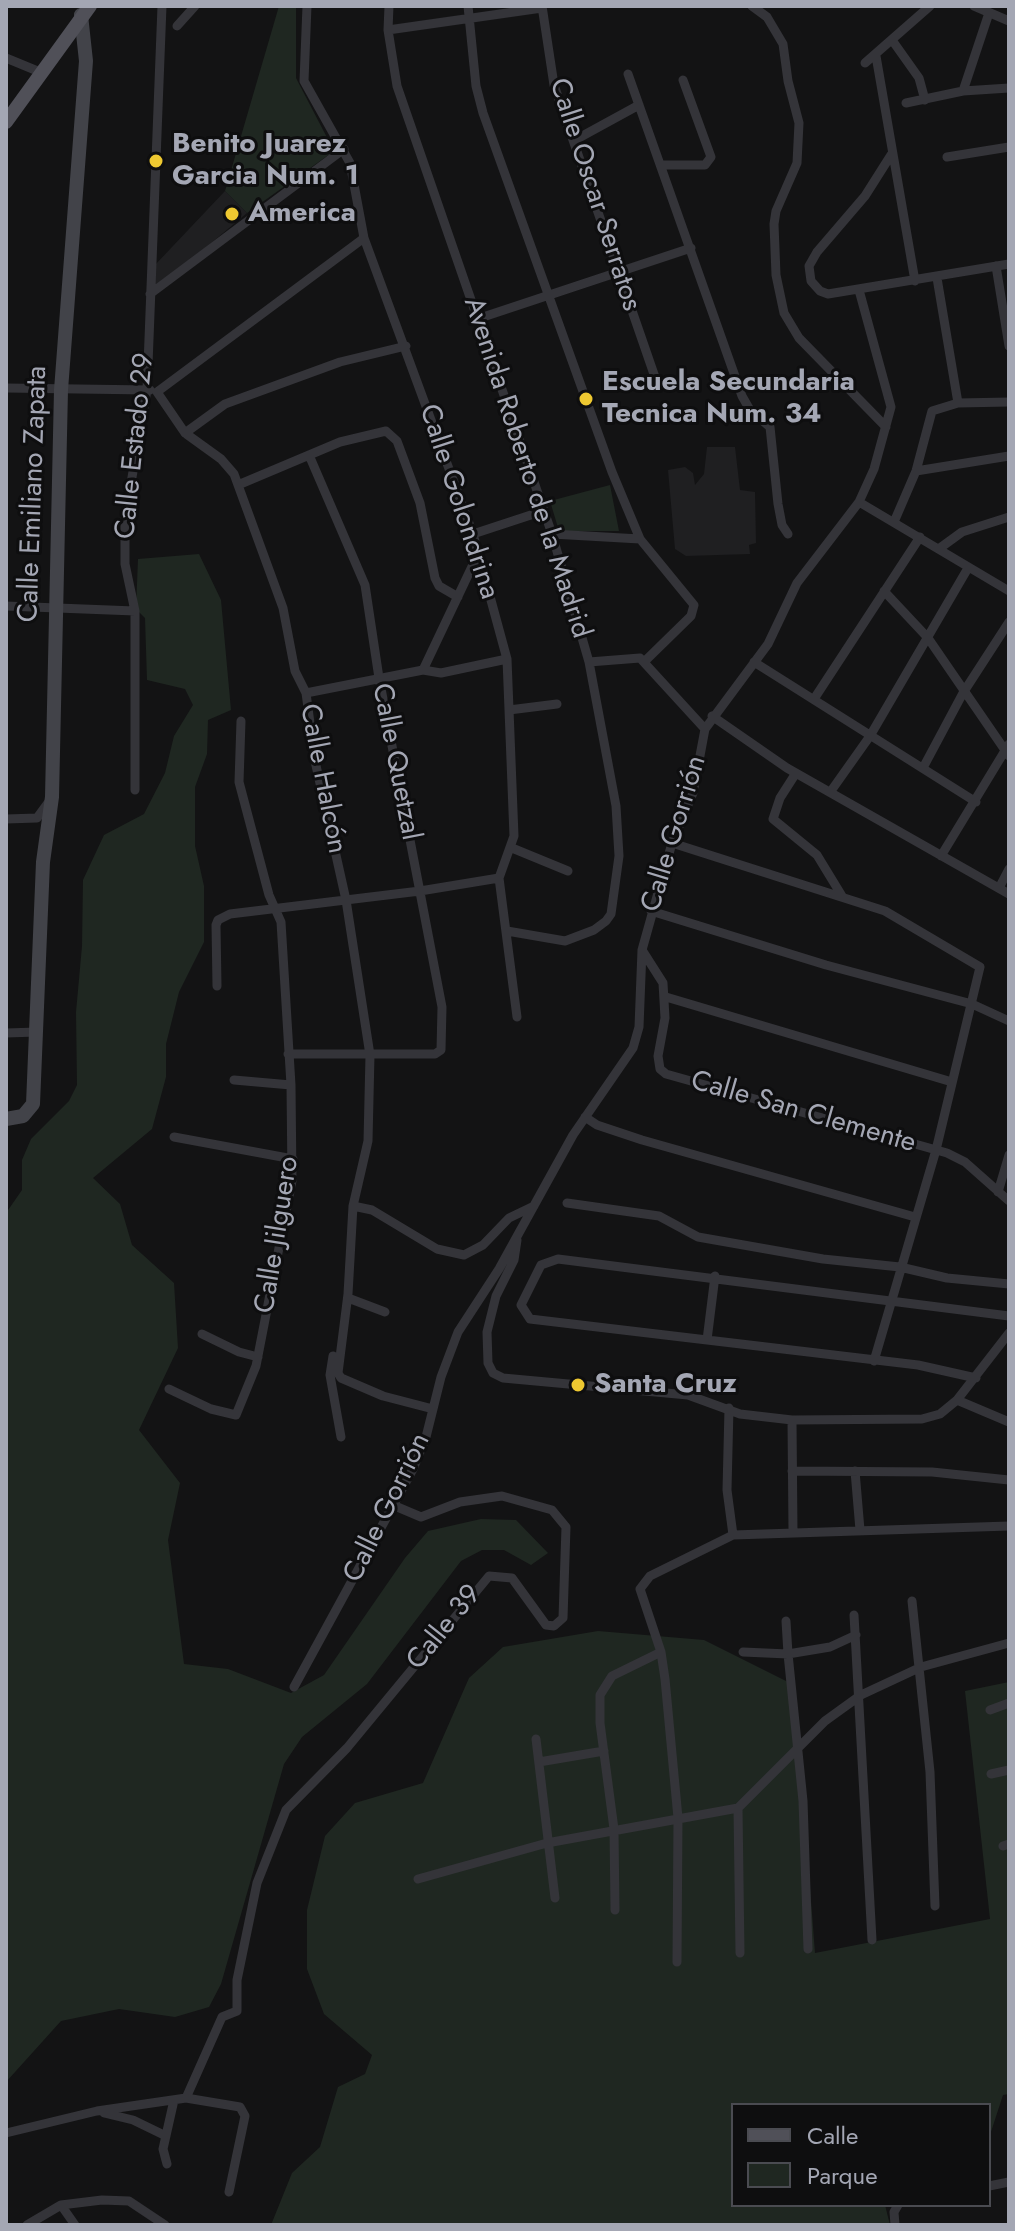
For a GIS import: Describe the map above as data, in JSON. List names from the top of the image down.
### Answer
{
  "streets": {
    "street": [
      "Calle Oscar Serratos",
      "Calle Estado 29",
      "Avenida Roberto de la Madrid",
      "Calle Emiliano Zapata",
      "Calle Golondrina",
      "Calle Quetzal",
      "Calle Halcón",
      "Calle Gorrión",
      "Calle San Clemente",
      "Calle Jilguero",
      "Calle 39"
    ]
  },
  "crossings": [
    ["Calle Estado 29", "Calle Halcón"],
    ["Calle Quetzal", "Calle Halcón"],
    ["Calle Halcón", "Calle Gorrión"],
    ["Calle Gorrión", "Calle 39"]
  ],
  "places": [
    "Benito Juarez Garcia Num. 1",
    "America",
    "Escuela Secundaria Tecnica Num. 34",
    "Santa Cruz"
  ],
  "legend": ["Calle", "Parque"]
}
